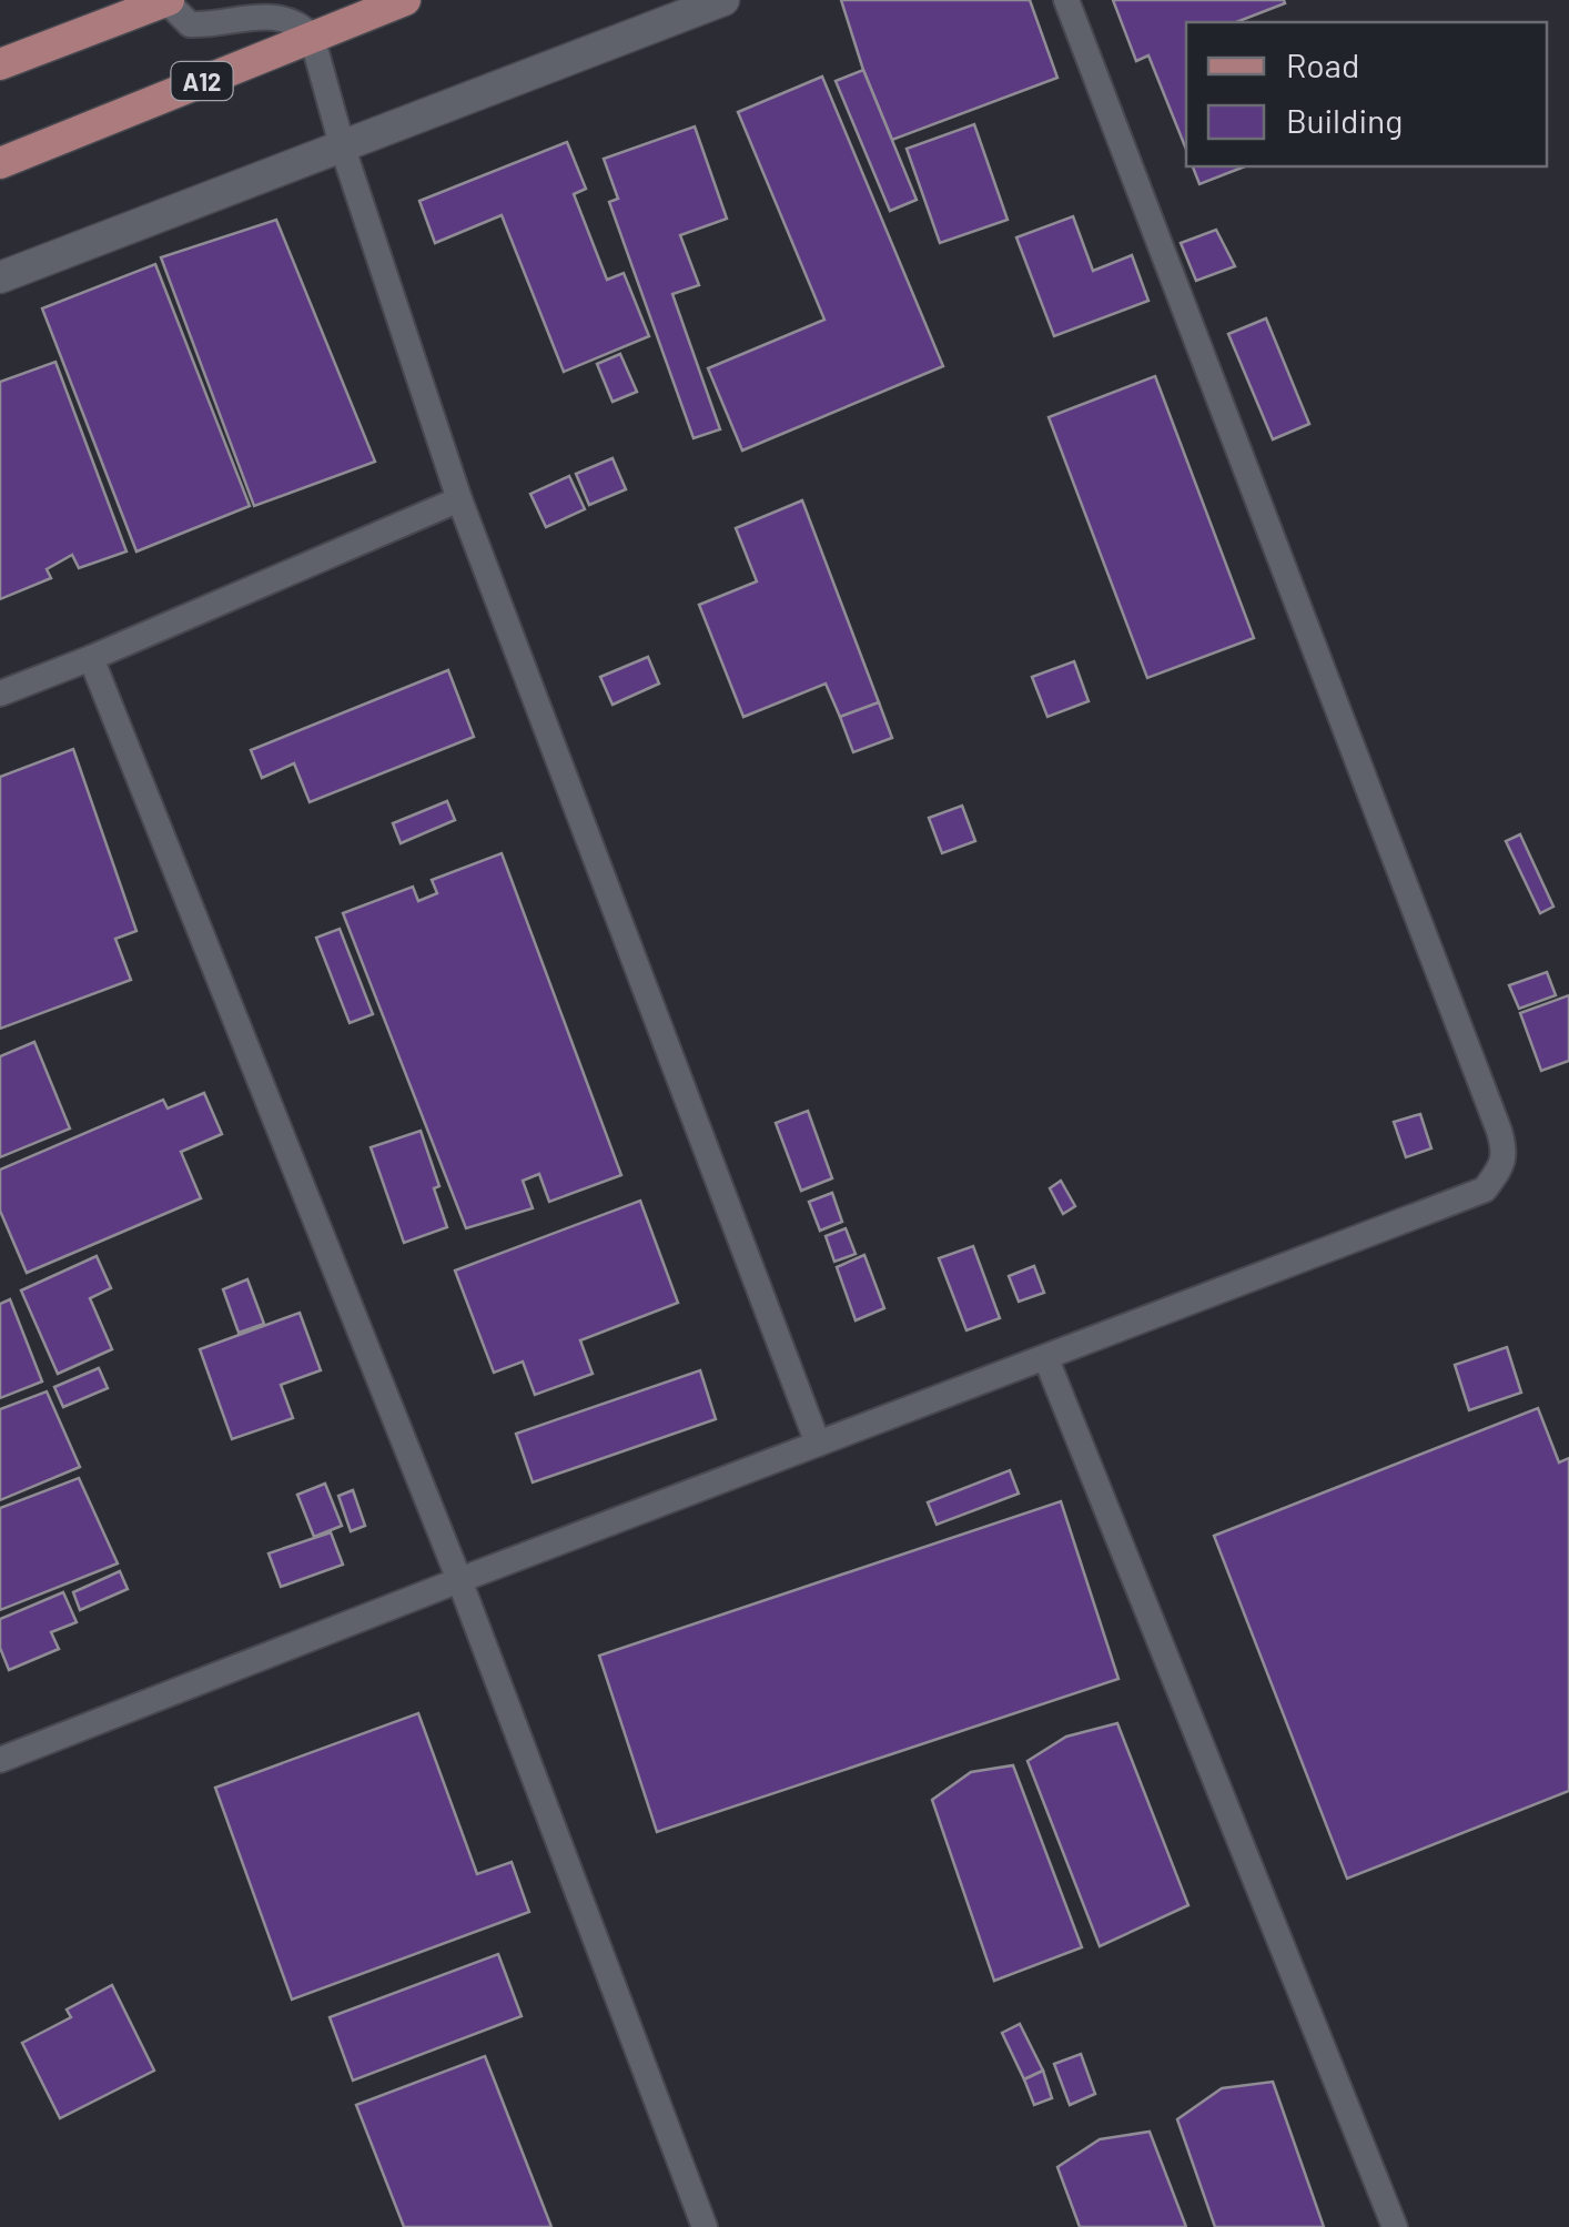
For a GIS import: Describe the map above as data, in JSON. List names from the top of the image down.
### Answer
{
  "streets": {
    "main road": ["A12"]
  },
  "legend": ["Road", "Building"]
}
